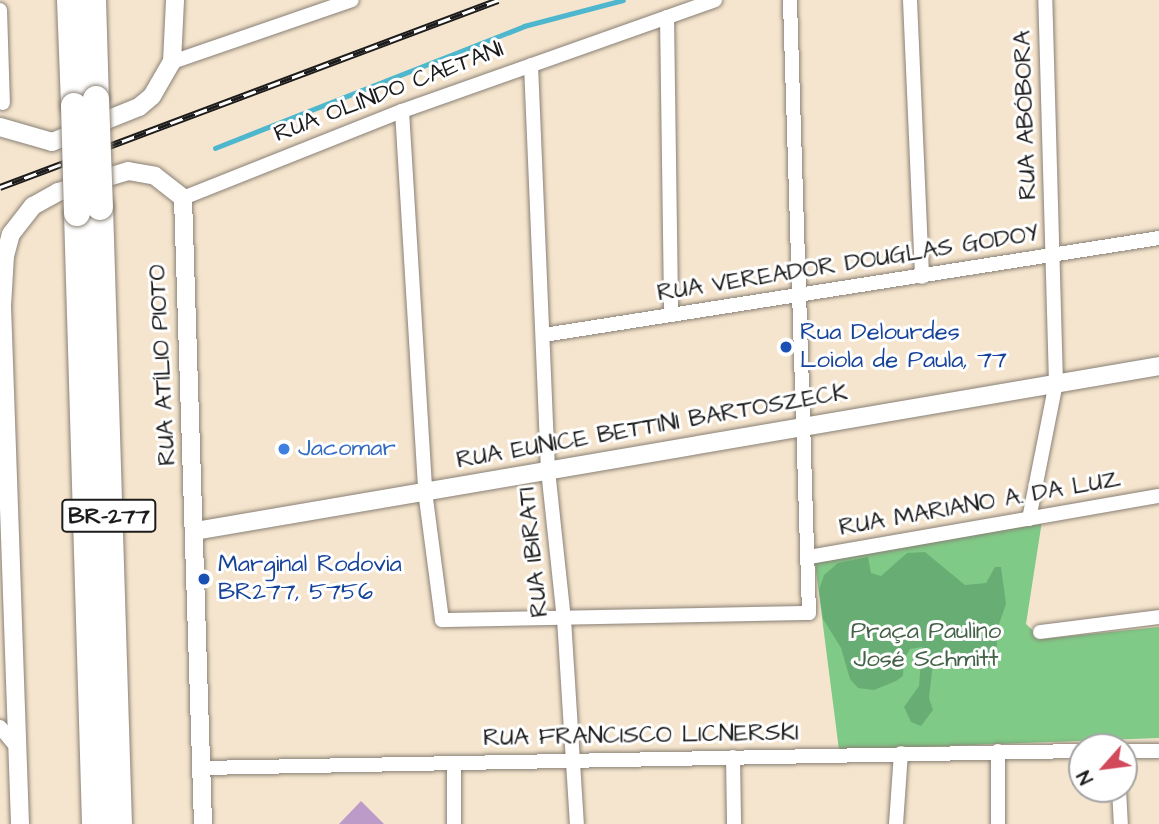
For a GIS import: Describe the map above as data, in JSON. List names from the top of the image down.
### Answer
{
  "streets": {
    "highway": ["BR-277"],
    "street": [
      "RUA OLINDO CAETANI",
      "RUA ABÓBORA",
      "RUA VEREADOR DOUGLAS GODOY",
      "RUA ATÍLIO PIOTO",
      "RUA EUNICE BETTINI BARTOSZECK",
      "RUA MARIANO A. DA LUZ",
      "RUA IBIRATI",
      "RUA FRANCISCO LICNERSKI"
    ]
  },
  "crossings": [
    ["RUA OLINDO CAETANI", "RUA ATÍLIO PIOTO"],
    ["RUA OLINDO CAETANI", "RUA IBIRATI"],
    ["RUA ABÓBORA", "RUA VEREADOR DOUGLAS GODOY"],
    ["RUA ABÓBORA", "RUA EUNICE BETTINI BARTOSZECK"],
    ["RUA ABÓBORA", "RUA MARIANO A. DA LUZ"],
    ["RUA VEREADOR DOUGLAS GODOY", "RUA IBIRATI"],
    ["RUA ATÍLIO PIOTO", "RUA EUNICE BETTINI BARTOSZECK"],
    ["RUA ATÍLIO PIOTO", "RUA FRANCISCO LICNERSKI"],
    ["RUA EUNICE BETTINI BARTOSZECK", "RUA IBIRATI"],
    ["RUA IBIRATI", "RUA FRANCISCO LICNERSKI"]
  ],
  "parks": ["Praça Paulino José Schmitt"],
  "places": ["Rua Delourdes Loiola de Paula, 77", "Jacomar", "Marginal Rodovia BR277, 5756"],
  "north": "bottom left"
}
